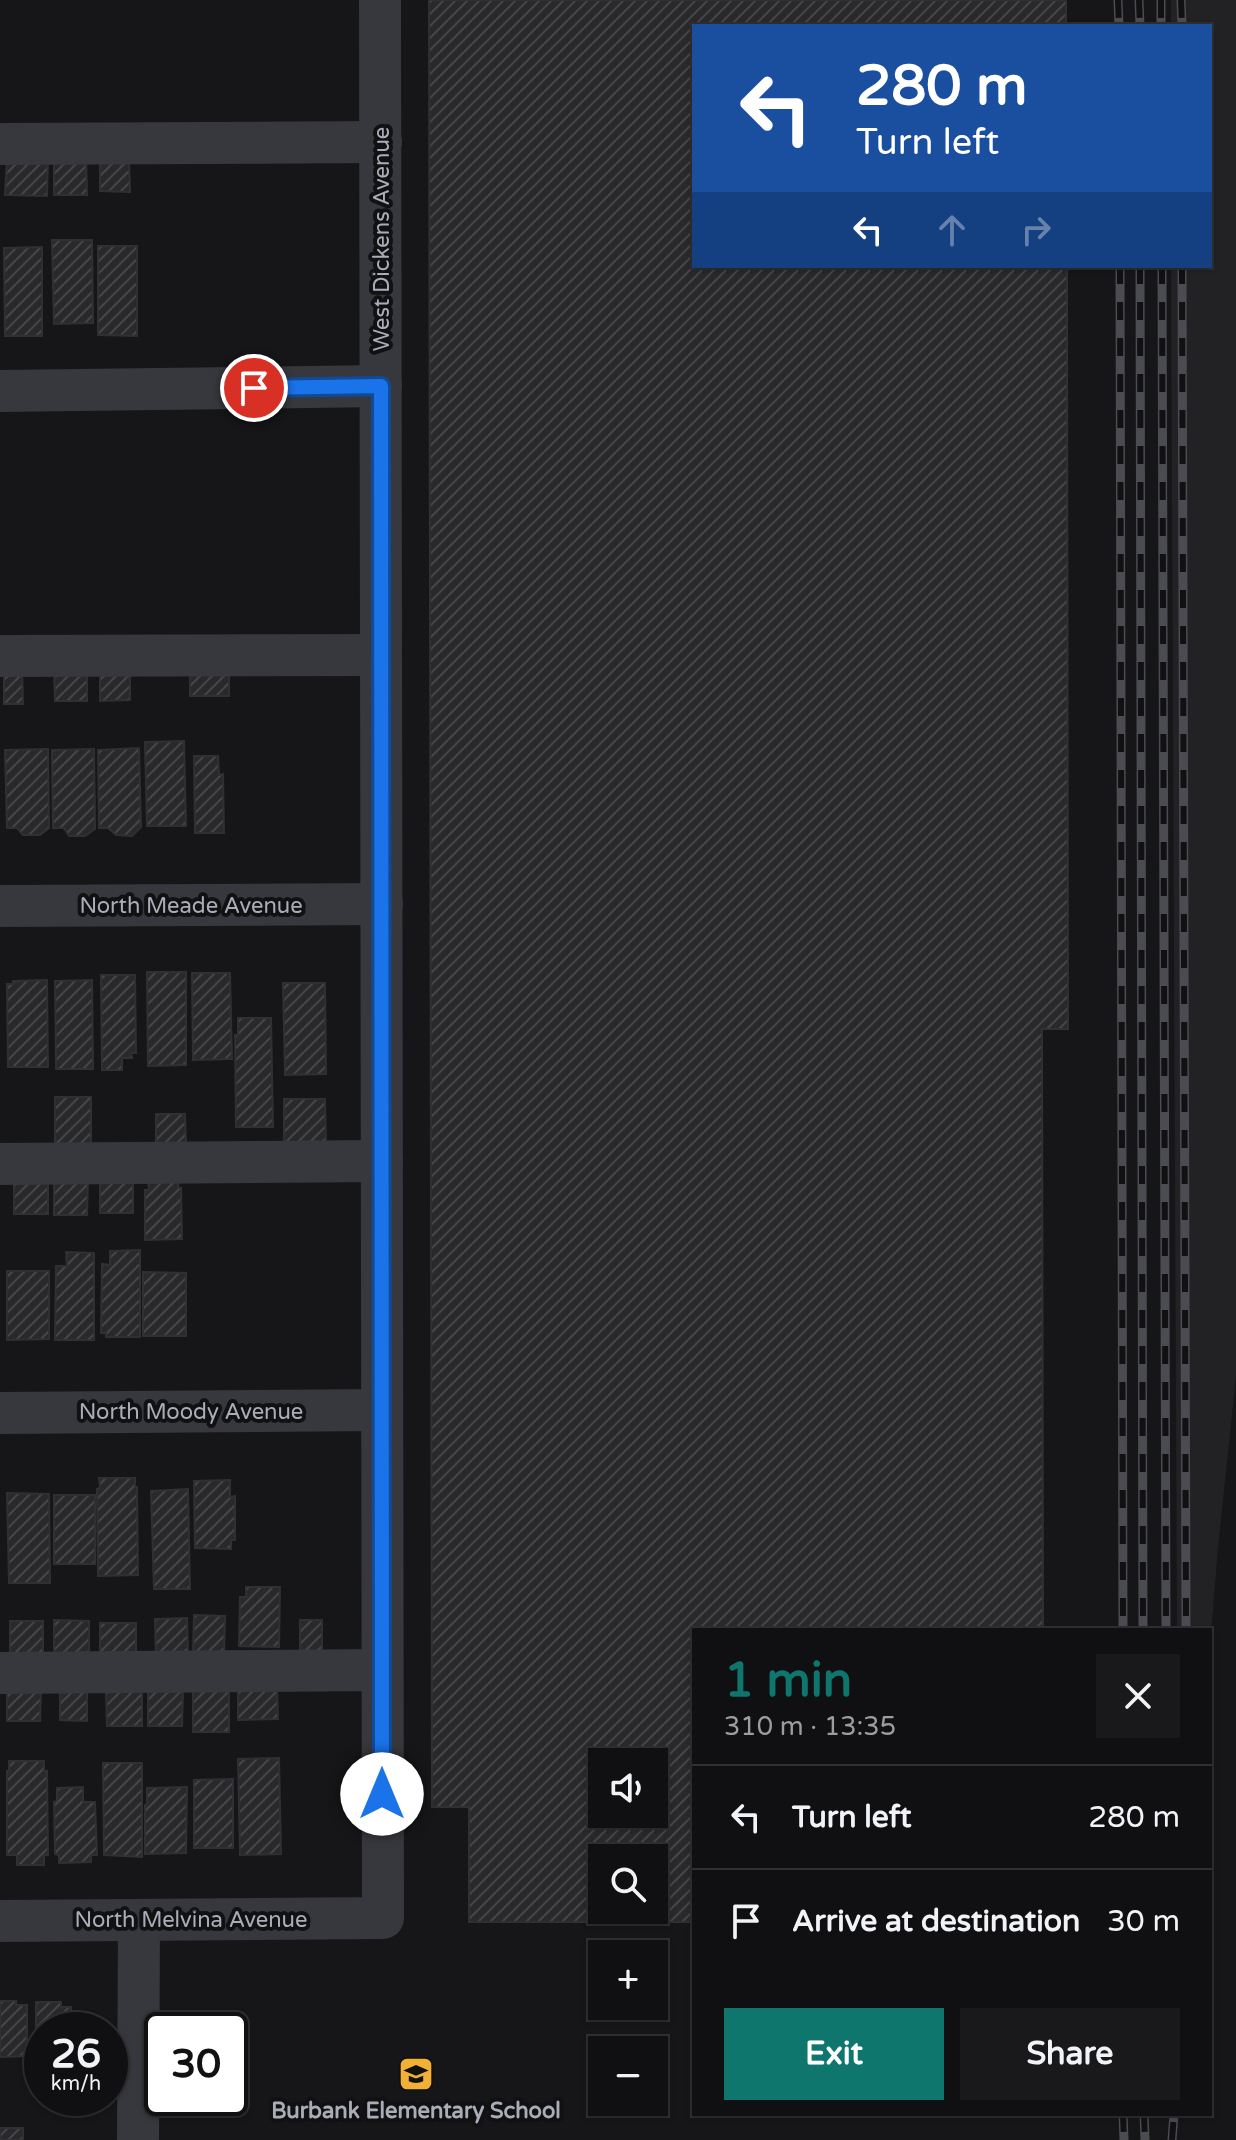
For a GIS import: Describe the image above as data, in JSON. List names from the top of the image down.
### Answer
{
  "streets": {
    "street": [
      "West Dickens Avenue",
      "North Meade Avenue",
      "North Moody Avenue",
      "North Melvina Avenue"
    ]
  },
  "crossings": [
    ["West Dickens Avenue", "North Meade Avenue"],
    ["West Dickens Avenue", "North Moody Avenue"],
    ["West Dickens Avenue", "North Melvina Avenue"]
  ],
  "places": {
    "school or university": ["Burbank Elementary School"]
  },
  "page": {
    "turn": ["280 m", "Turn left"],
    "heading": ["1 min", "310 m · 13:35"],
    "map_buttons": ["+", "−"],
    "list": [
      {
        "name": "Turn left",
        "value": "280 m"
      },
      {
        "name": "Arrive at destination",
        "value": "30 m"
      }
    ],
    "buttons": ["Exit", "Share"],
    "speed": "26 km/h",
    "limit": "30"
  }
}
